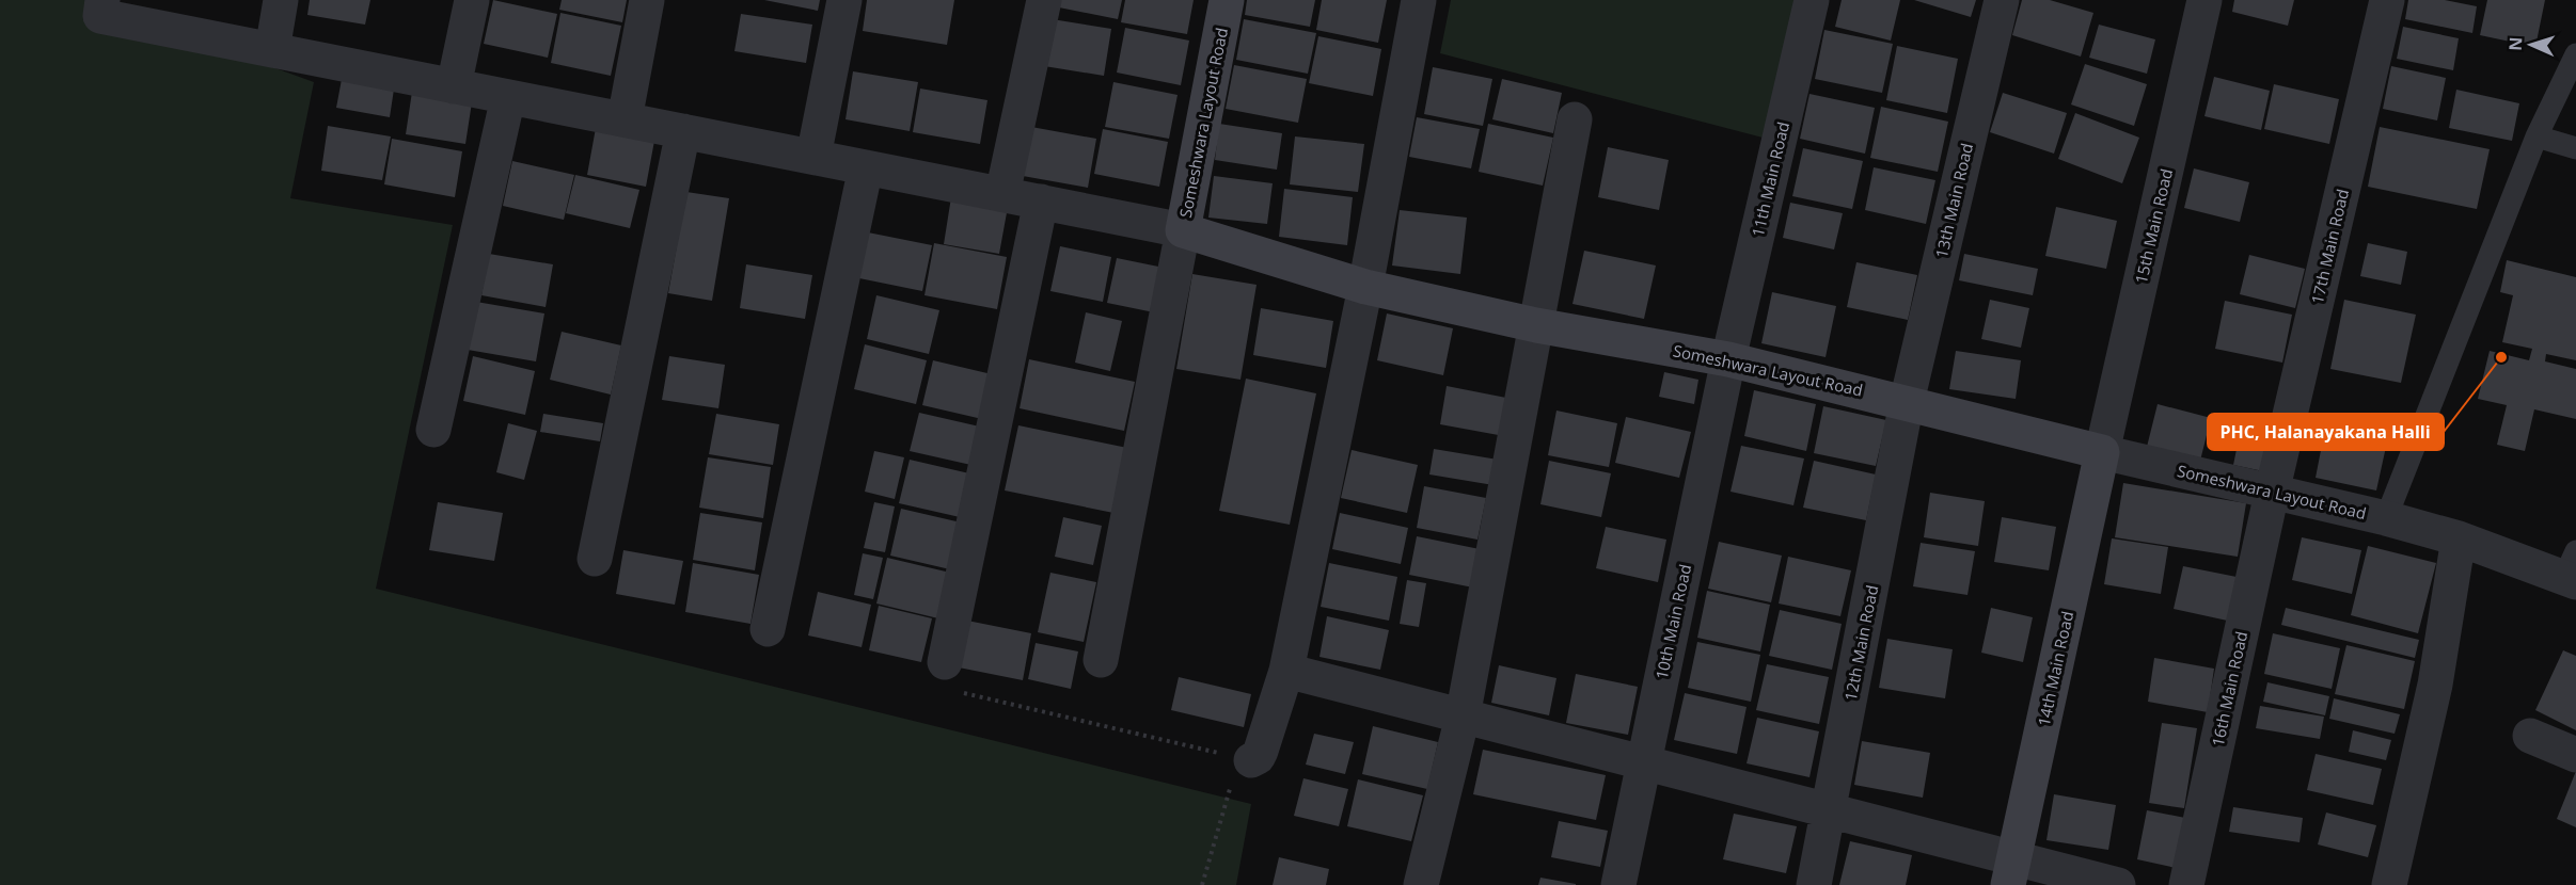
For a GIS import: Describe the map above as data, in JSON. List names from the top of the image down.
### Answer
{
  "streets": {
    "street": [
      "Someshwara Layout Road",
      "11th Main Road",
      "13th Main Road",
      "15th Main Road",
      "17th Main Road",
      "10th Main Road",
      "12th Main Road",
      "14th Main Road",
      "16th Main Road"
    ]
  },
  "crossings": [
    ["Someshwara Layout Road", "11th Main Road"],
    ["Someshwara Layout Road", "13th Main Road"],
    ["Someshwara Layout Road", "15th Main Road"],
    ["Someshwara Layout Road", "17th Main Road"],
    ["Someshwara Layout Road", "10th Main Road"],
    ["Someshwara Layout Road", "12th Main Road"],
    ["Someshwara Layout Road", "14th Main Road"],
    ["Someshwara Layout Road", "16th Main Road"],
    ["11th Main Road", "10th Main Road"],
    ["13th Main Road", "12th Main Road"],
    ["15th Main Road", "14th Main Road"],
    ["17th Main Road", "16th Main Road"]
  ],
  "places": ["PHC, Halanayakana Halli"],
  "north": "left"
}
